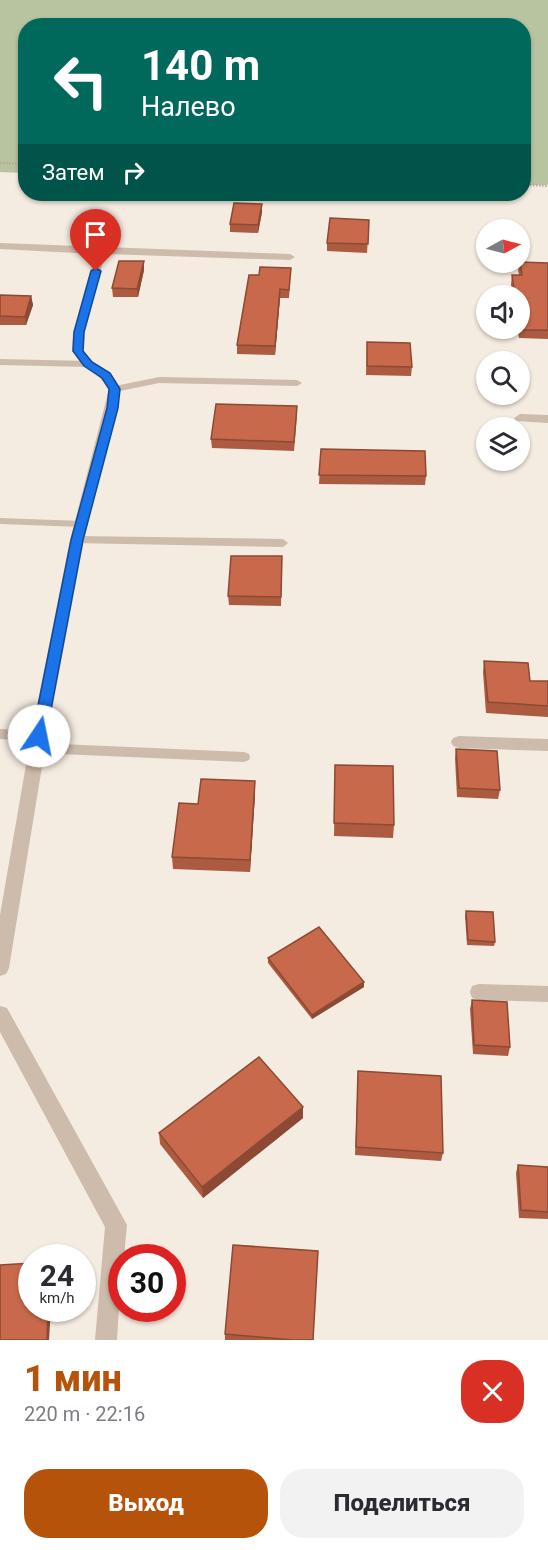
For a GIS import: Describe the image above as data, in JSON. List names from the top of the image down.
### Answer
{
  "north": "right",
  "page": {
    "turn": ["140 m", "Налево"],
    "then": "Затем",
    "speed": "24 km/h",
    "limit": "30",
    "heading": ["1 мин", "220 m · 22:16"],
    "buttons": ["Выход", "Поделиться"]
  }
}
